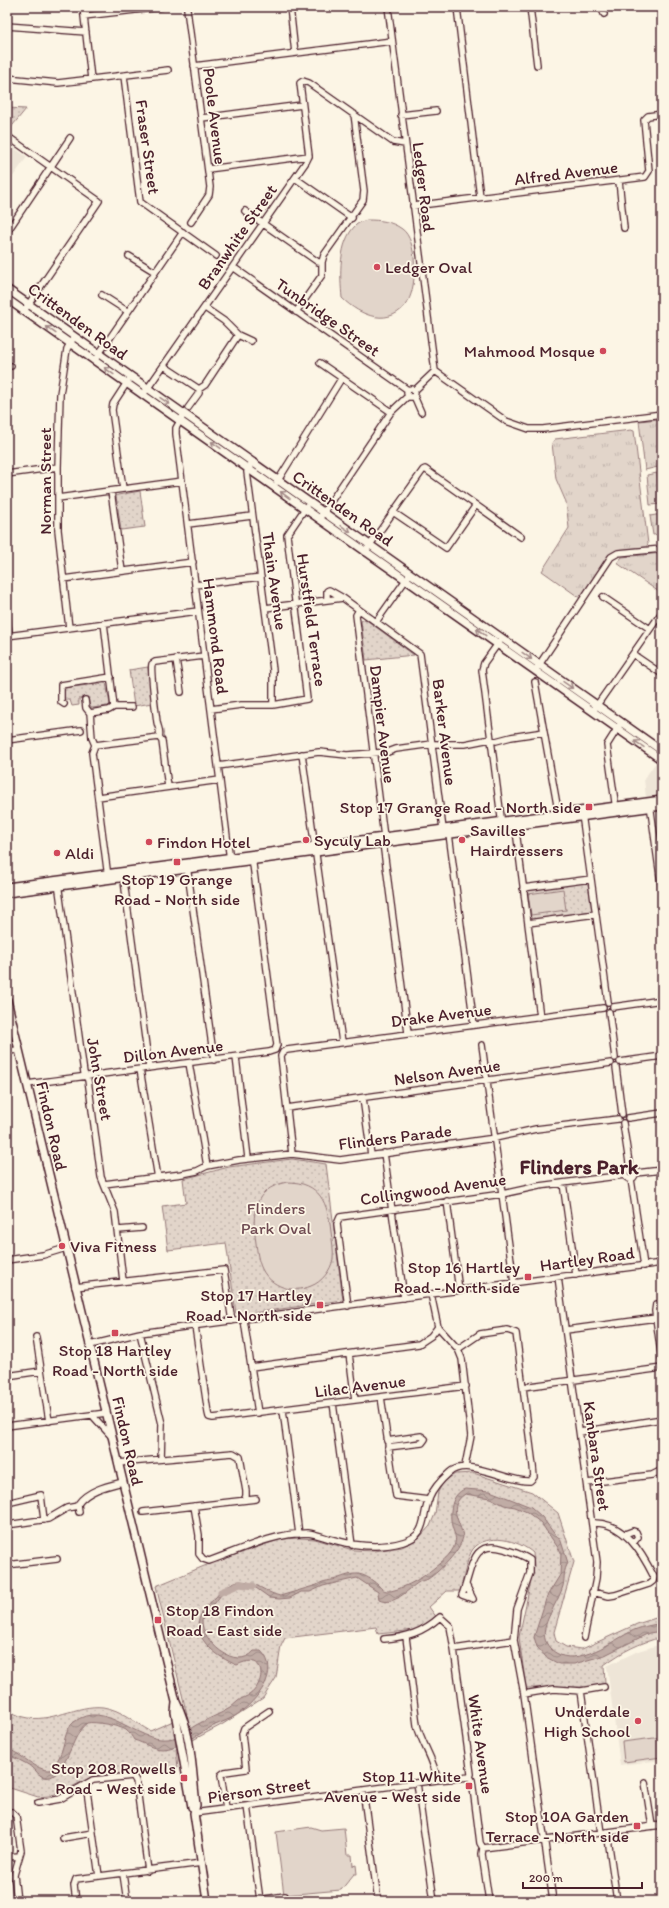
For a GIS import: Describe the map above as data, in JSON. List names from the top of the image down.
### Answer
{
  "streets": {
    "main road": ["Crittenden Road", "Findon Road"],
    "street": [
      "Poole Avenue",
      "Fraser Street",
      "Alfred Avenue",
      "Ledger Road",
      "Branwhite Street",
      "Tunbridge Street",
      "Norman Street",
      "Thain Avenue",
      "Hurstfield Terrace",
      "Hammond Road",
      "Dampier Avenue",
      "Barker Avenue",
      "Drake Avenue",
      "Dillon Avenue",
      "Nelson Avenue",
      "John Street",
      "Flinders Parade",
      "Collingwood Avenue",
      "Hartley Road",
      "Lilac Avenue",
      "Kanbara Street",
      "White Avenue",
      "Pierson Street"
    ]
  },
  "crossings": [
    ["Alfred Avenue", "Ledger Road"],
    ["Branwhite Street", "Tunbridge Street"],
    ["Branwhite Street", "Crittenden Road"],
    ["Crittenden Road", "Norman Street"],
    ["Crittenden Road", "Thain Avenue"],
    ["Crittenden Road", "Hurstfield Terrace"],
    ["Crittenden Road", "Hammond Road"],
    ["Thain Avenue", "Hurstfield Terrace"],
    ["Thain Avenue", "Barker Avenue"],
    ["Hurstfield Terrace", "Hammond Road"],
    ["Hurstfield Terrace", "Barker Avenue"],
    ["Dampier Avenue", "Barker Avenue"],
    ["Dampier Avenue", "Drake Avenue"],
    ["Barker Avenue", "Drake Avenue"],
    ["Drake Avenue", "Nelson Avenue"],
    ["Dillon Avenue", "John Street"],
    ["Dillon Avenue", "Findon Road"],
    ["John Street", "Flinders Parade"],
    ["Findon Road", "Hartley Road"],
    ["Findon Road", "Pierson Street"],
    ["Collingwood Avenue", "Hartley Road"],
    ["Hartley Road", "Lilac Avenue"],
    ["Hartley Road", "Kanbara Street"],
    ["White Avenue", "Pierson Street"]
  ],
  "districts": ["Flinders Park"],
  "parks": ["Flinders Park Oval"],
  "places": {
    "other": [
      "Ledger Oval",
      "Mahmood Mosque",
      "Syculy Lab",
      "Savilles Hairdressers",
      "Findon Hotel",
      "Aldi",
      "Viva Fitness",
      "Underdale High School"
    ],
    "transit": [
      "Stop 17 Grange Road - North side",
      "Stop 19 Grange Road - North side",
      "Stop 16 Hartley Road - North side",
      "Stop 17 Hartley Road - North side",
      "Stop 18 Hartley Road - North side",
      "Stop 18 Findon Road - East side",
      "Stop 208 Rowells Road - West side",
      "Stop 11 White Avenue - West side",
      "Stop 10A Garden Terrace - North side"
    ]
  },
  "scale_bar": "200 m"
}
